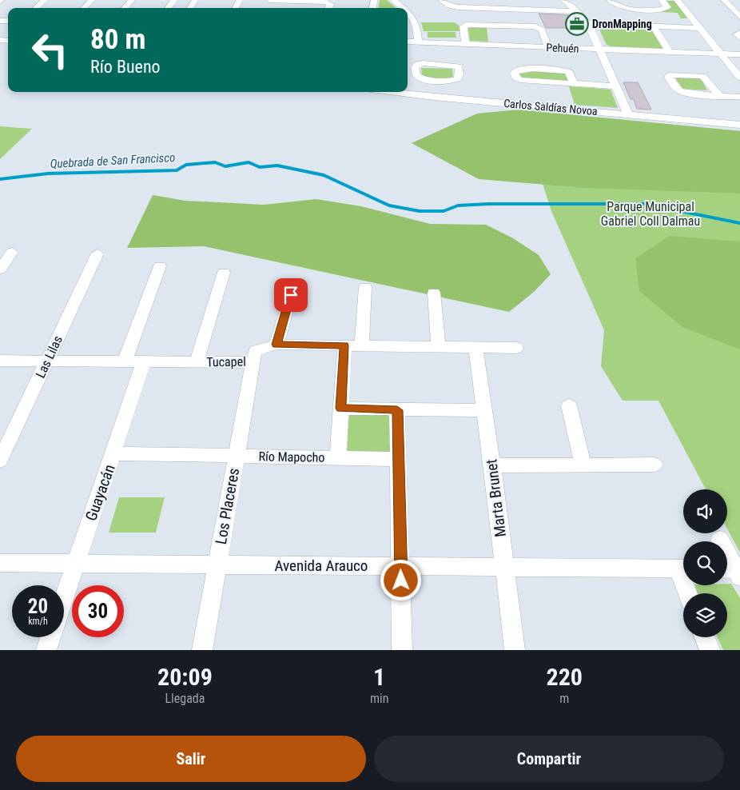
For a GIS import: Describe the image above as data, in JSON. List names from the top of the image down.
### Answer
{
  "streets": {
    "street": [
      "Pehuén",
      "Carlos Saldías Novoa",
      "Las Lilas",
      "Tucapel",
      "Río Mapocho",
      "Guayacán",
      "Marta Brunet",
      "Los Placeres",
      "Avenida Arauco"
    ]
  },
  "crossings": [
    ["Las Lilas", "Tucapel"],
    ["Tucapel", "Guayacán"],
    ["Tucapel", "Marta Brunet"],
    ["Tucapel", "Los Placeres"],
    ["Río Mapocho", "Guayacán"],
    ["Río Mapocho", "Los Placeres"],
    ["Guayacán", "Avenida Arauco"],
    ["Marta Brunet", "Avenida Arauco"],
    ["Los Placeres", "Avenida Arauco"]
  ],
  "water": ["Quebrada de San Francisco"],
  "parks": ["Parque Municipal Gabriel Coll Dalmau"],
  "places": {
    "office": ["DronMapping"]
  },
  "page": {
    "turn": ["80 m", "Río Bueno"],
    "speed": "20 km/h",
    "limit": "30",
    "eta": [
      "20:09",
      "Llegada",
      "1",
      "min",
      "220",
      "m"
    ],
    "buttons": ["Salir", "Compartir"]
  }
}
